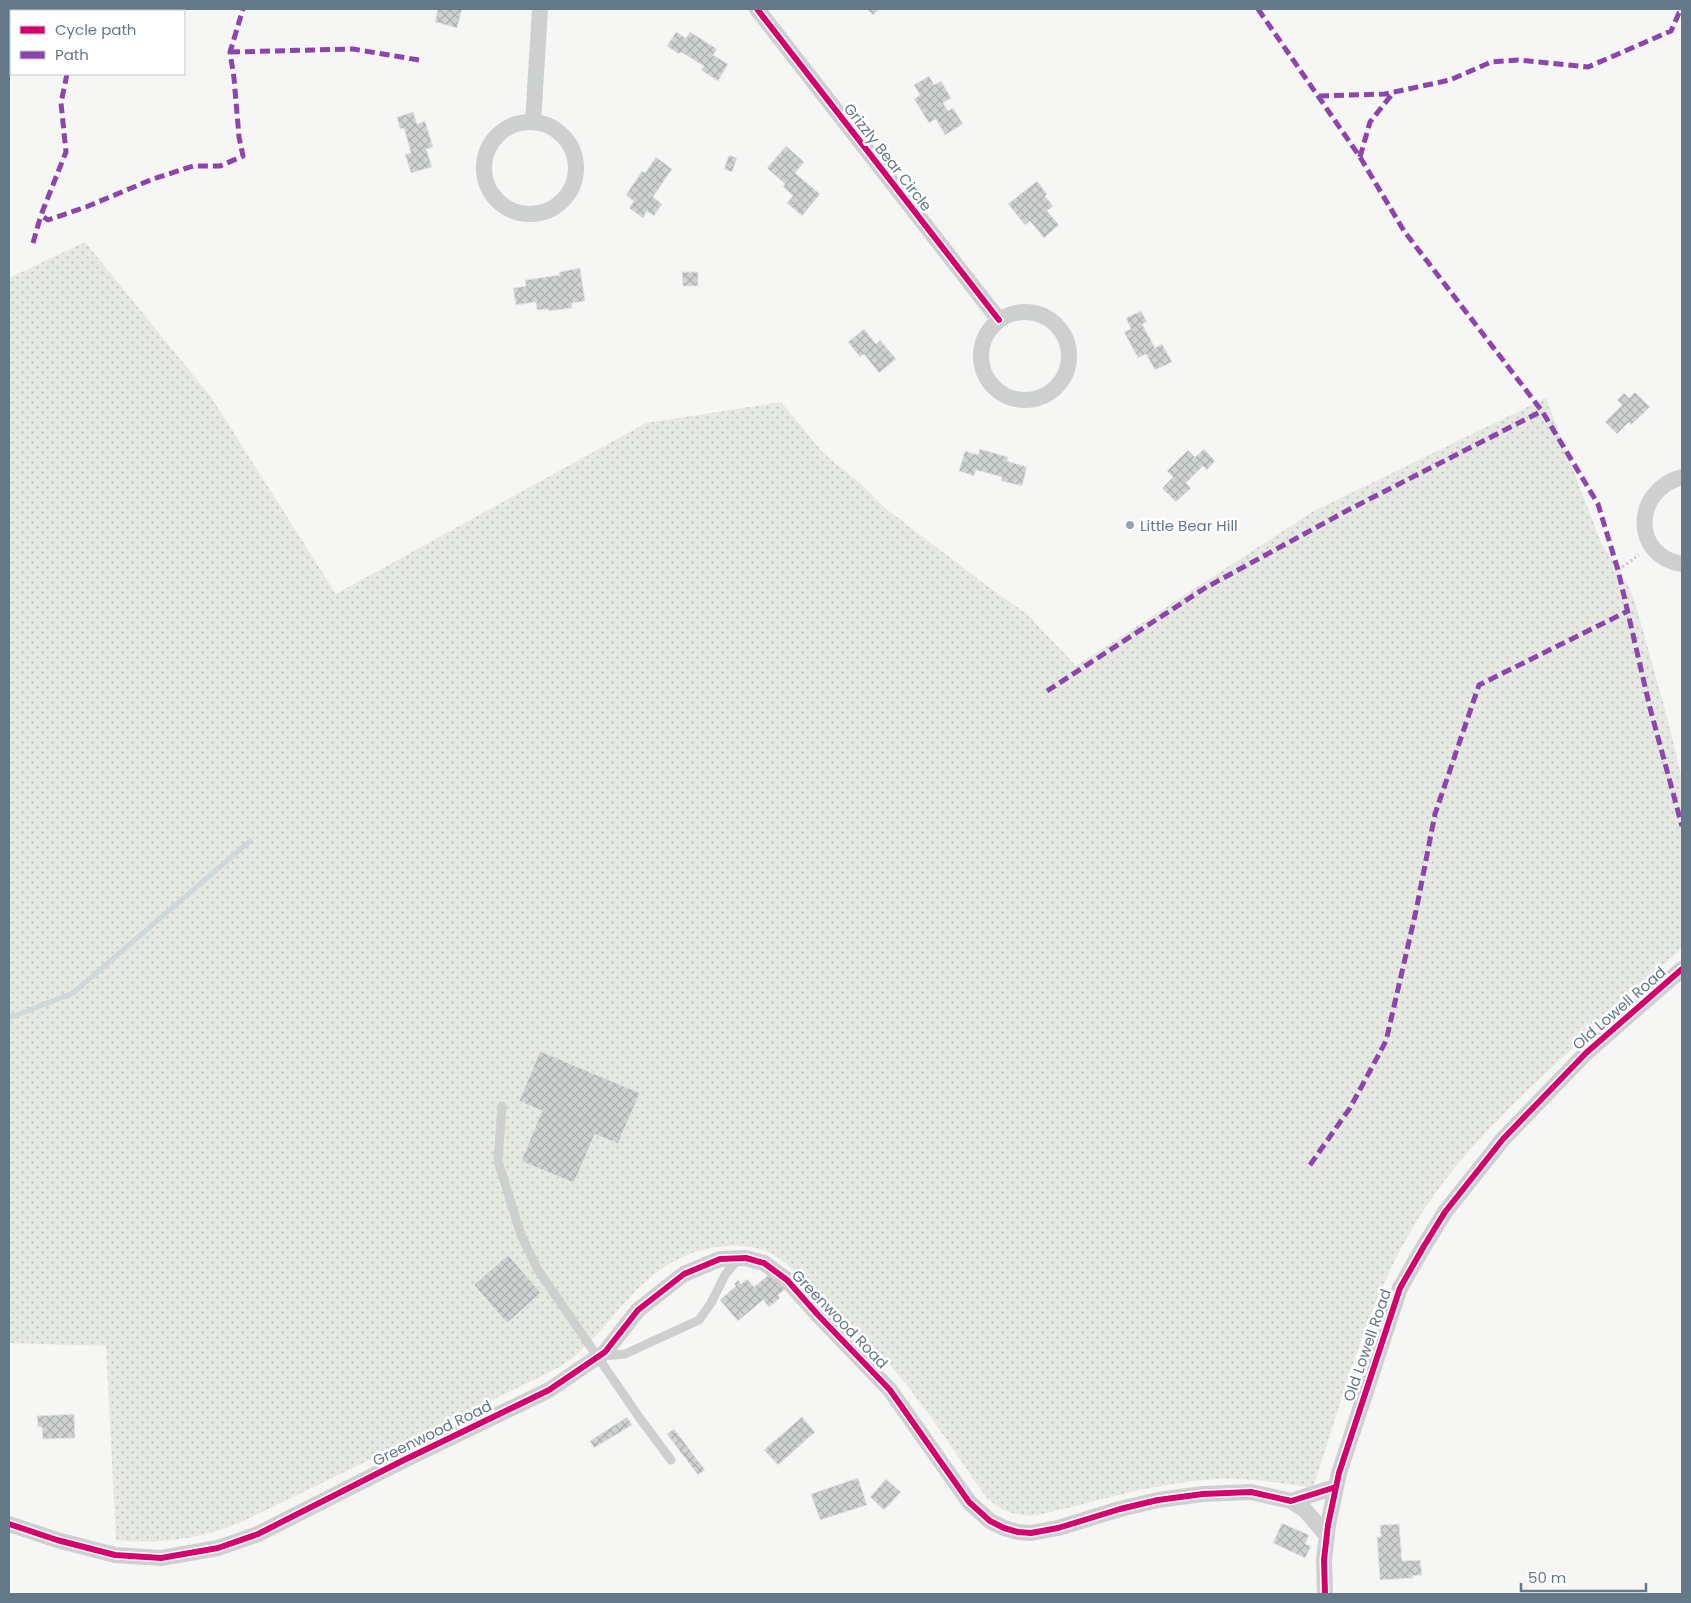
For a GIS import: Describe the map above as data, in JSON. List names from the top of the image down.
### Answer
{
  "streets": {
    "street": ["Grizzly Bear Circle", "Old Lowell Road", "Greenwood Road"]
  },
  "places": ["Little Bear Hill"],
  "legend": ["Cycle path", "Path"],
  "scale_bar": "50 m"
}
